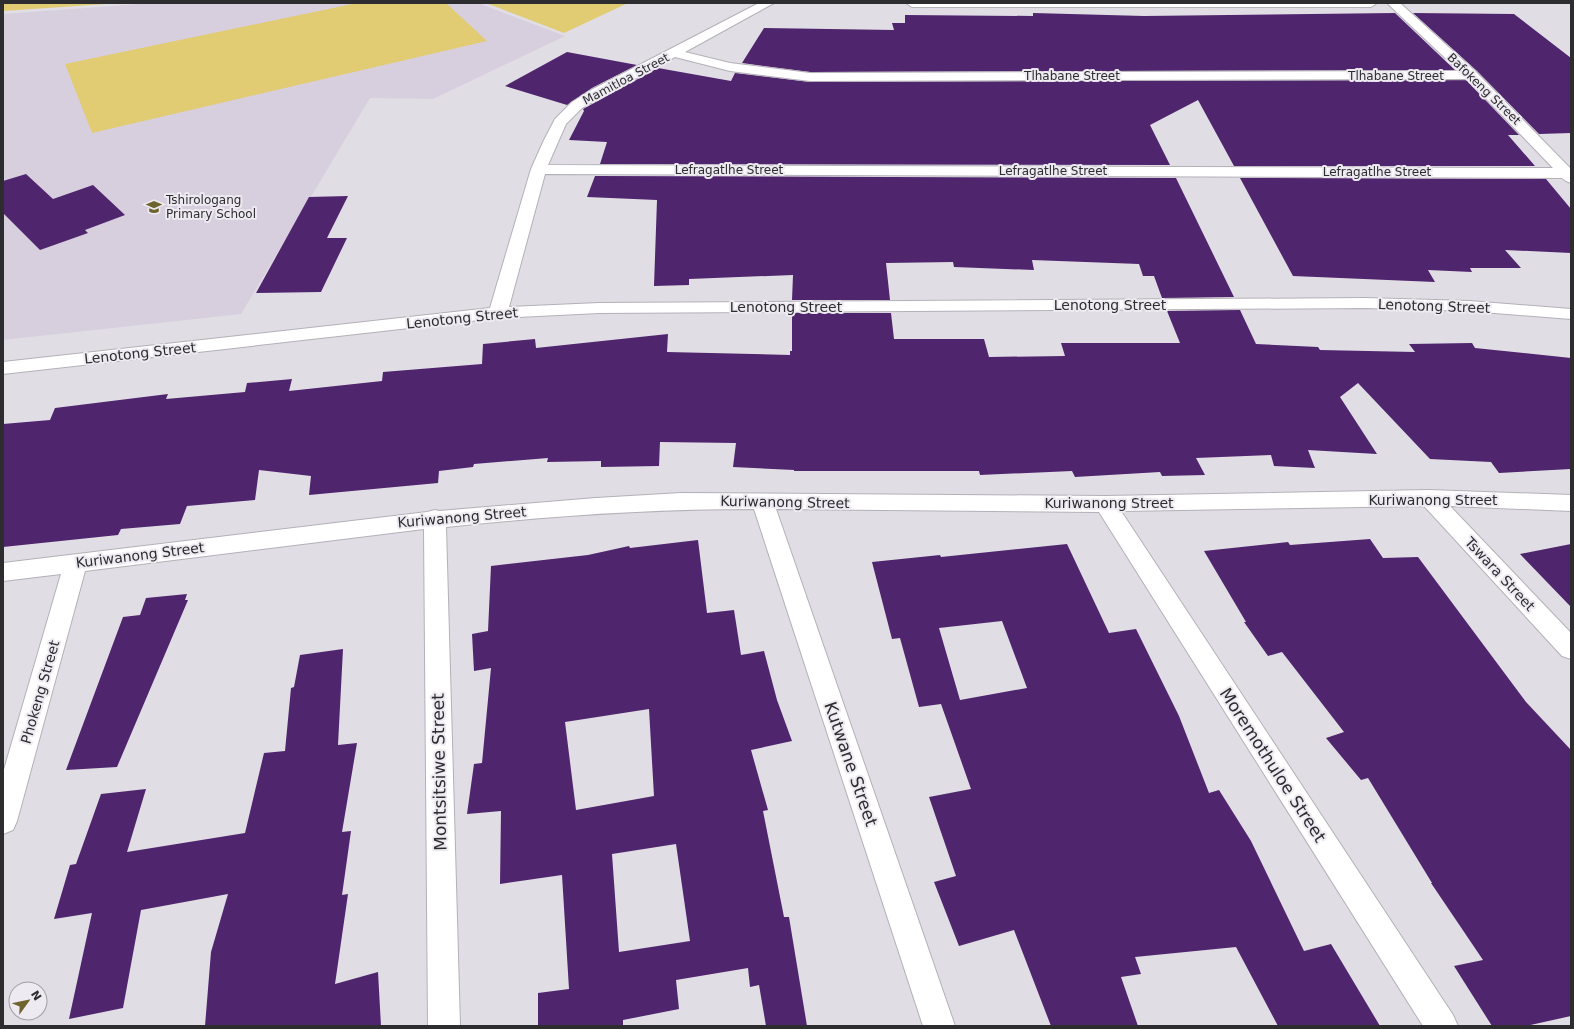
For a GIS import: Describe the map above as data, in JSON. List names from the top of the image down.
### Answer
{
  "streets": {
    "street": [
      "Tlhabane Street",
      "Mamitloa Street",
      "Bafokeng Street",
      "Lefragatlhe Street",
      "Lenotong Street",
      "Kuriwanong Street",
      "Tswara Street",
      "Phokeng Street",
      "Kutwane Street",
      "Moremothuloe Street",
      "Montsitsiwe Street"
    ]
  },
  "crossings": [
    ["Tlhabane Street", "Mamitloa Street"],
    ["Tlhabane Street", "Bafokeng Street"],
    ["Mamitloa Street", "Lefragatlhe Street"],
    ["Mamitloa Street", "Lenotong Street"],
    ["Bafokeng Street", "Lefragatlhe Street"],
    ["Kuriwanong Street", "Tswara Street"],
    ["Kuriwanong Street", "Phokeng Street"],
    ["Kuriwanong Street", "Kutwane Street"],
    ["Kuriwanong Street", "Moremothuloe Street"],
    ["Kuriwanong Street", "Montsitsiwe Street"]
  ],
  "places": {
    "school or university": ["Tshirologang Primary School"]
  },
  "north": "top right"
}
